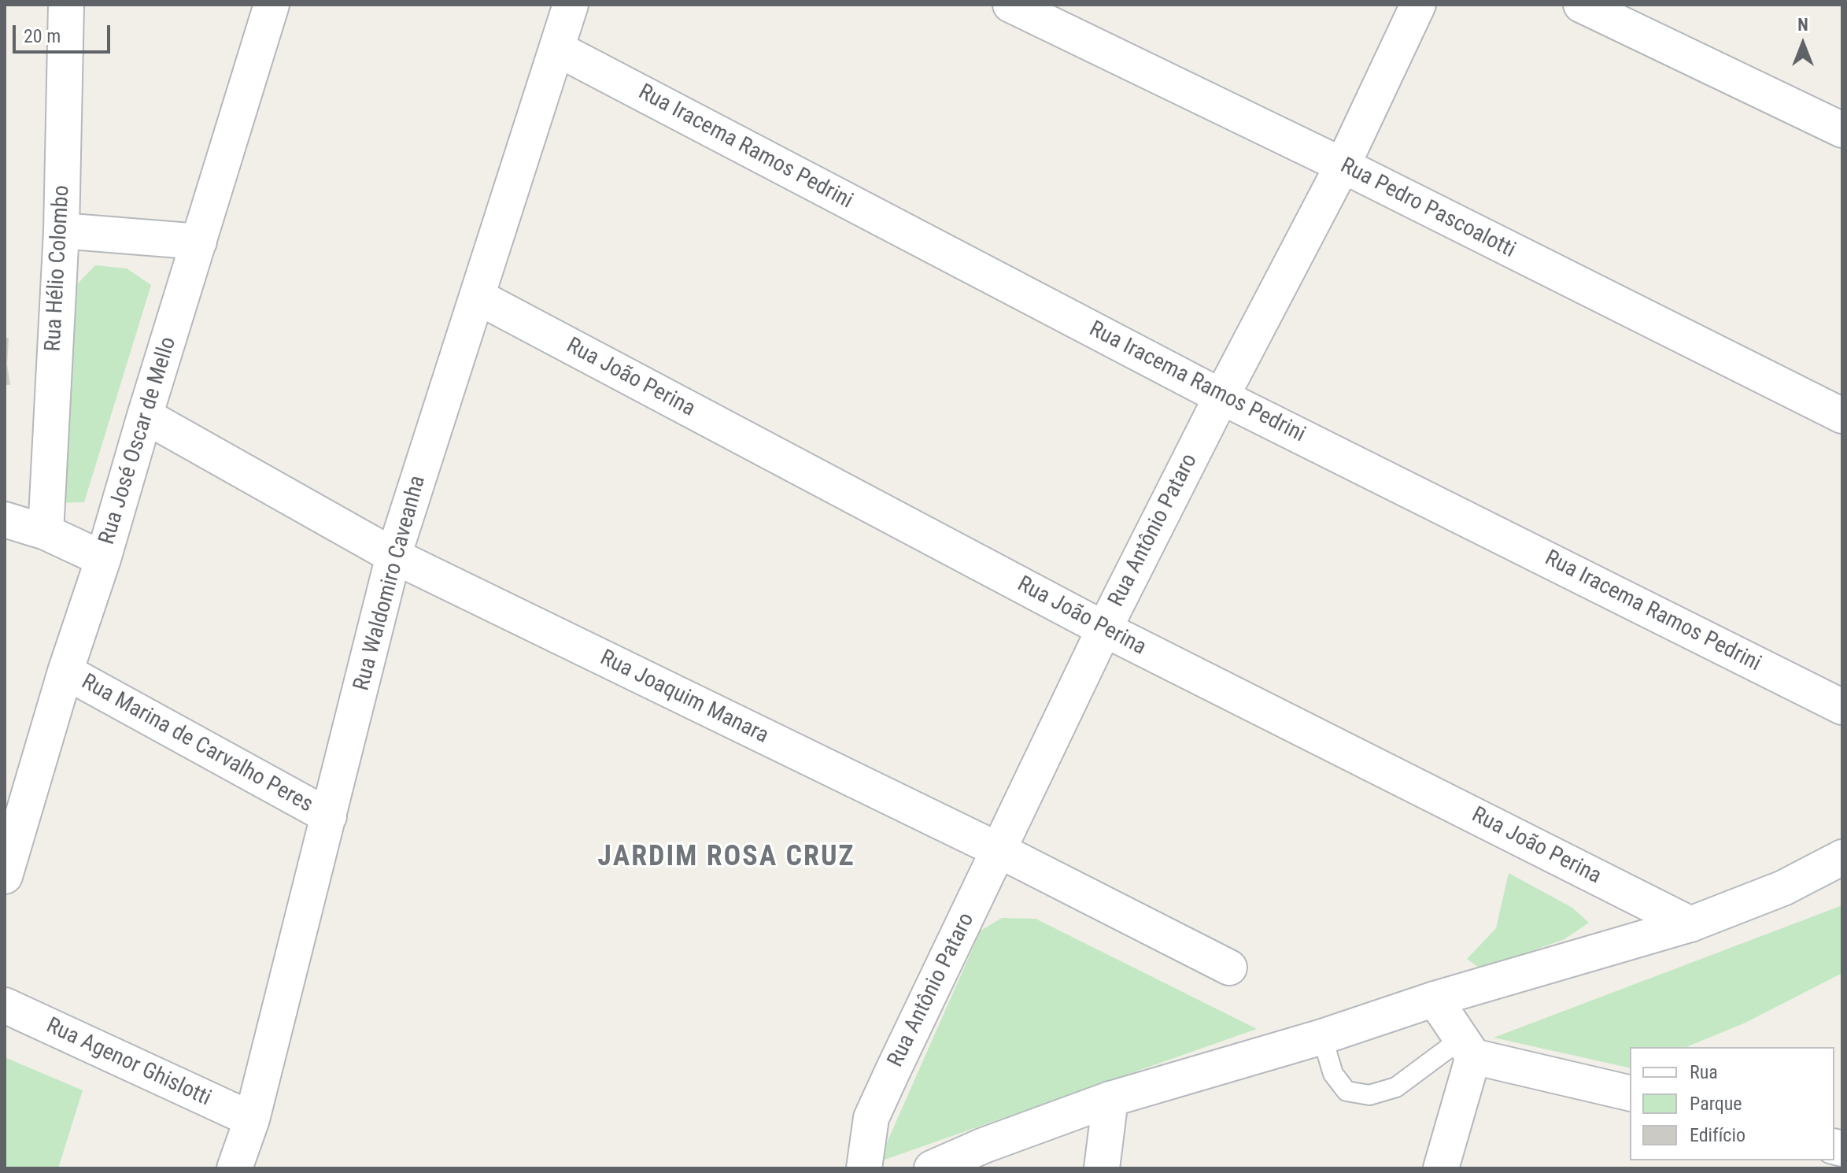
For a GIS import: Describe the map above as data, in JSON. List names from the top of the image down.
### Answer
{
  "streets": {
    "street": [
      "Rua Iracema Ramos Pedrini",
      "Rua Pedro Pascoalotti",
      "Rua Hélio Colombo",
      "Rua João Perina",
      "Rua José Oscar de Mello",
      "Rua Antônio Pataro",
      "Rua Waldomiro Caveanha",
      "Rua Joaquim Manara",
      "Rua Marina de Carvalho Peres",
      "Rua Agenor Ghislotti"
    ]
  },
  "crossings": [
    ["Rua Iracema Ramos Pedrini", "Rua Antônio Pataro"],
    ["Rua Iracema Ramos Pedrini", "Rua Waldomiro Caveanha"],
    ["Rua Pedro Pascoalotti", "Rua Antônio Pataro"],
    ["Rua João Perina", "Rua Antônio Pataro"],
    ["Rua João Perina", "Rua Waldomiro Caveanha"],
    ["Rua José Oscar de Mello", "Rua Joaquim Manara"],
    ["Rua José Oscar de Mello", "Rua Marina de Carvalho Peres"],
    ["Rua Antônio Pataro", "Rua Joaquim Manara"],
    ["Rua Waldomiro Caveanha", "Rua Joaquim Manara"],
    ["Rua Waldomiro Caveanha", "Rua Marina de Carvalho Peres"],
    ["Rua Waldomiro Caveanha", "Rua Agenor Ghislotti"]
  ],
  "districts": ["JARDIM ROSA CRUZ"],
  "legend": ["Rua", "Parque", "Edifício"],
  "scale_bar": "20 m",
  "north": "top"
}
